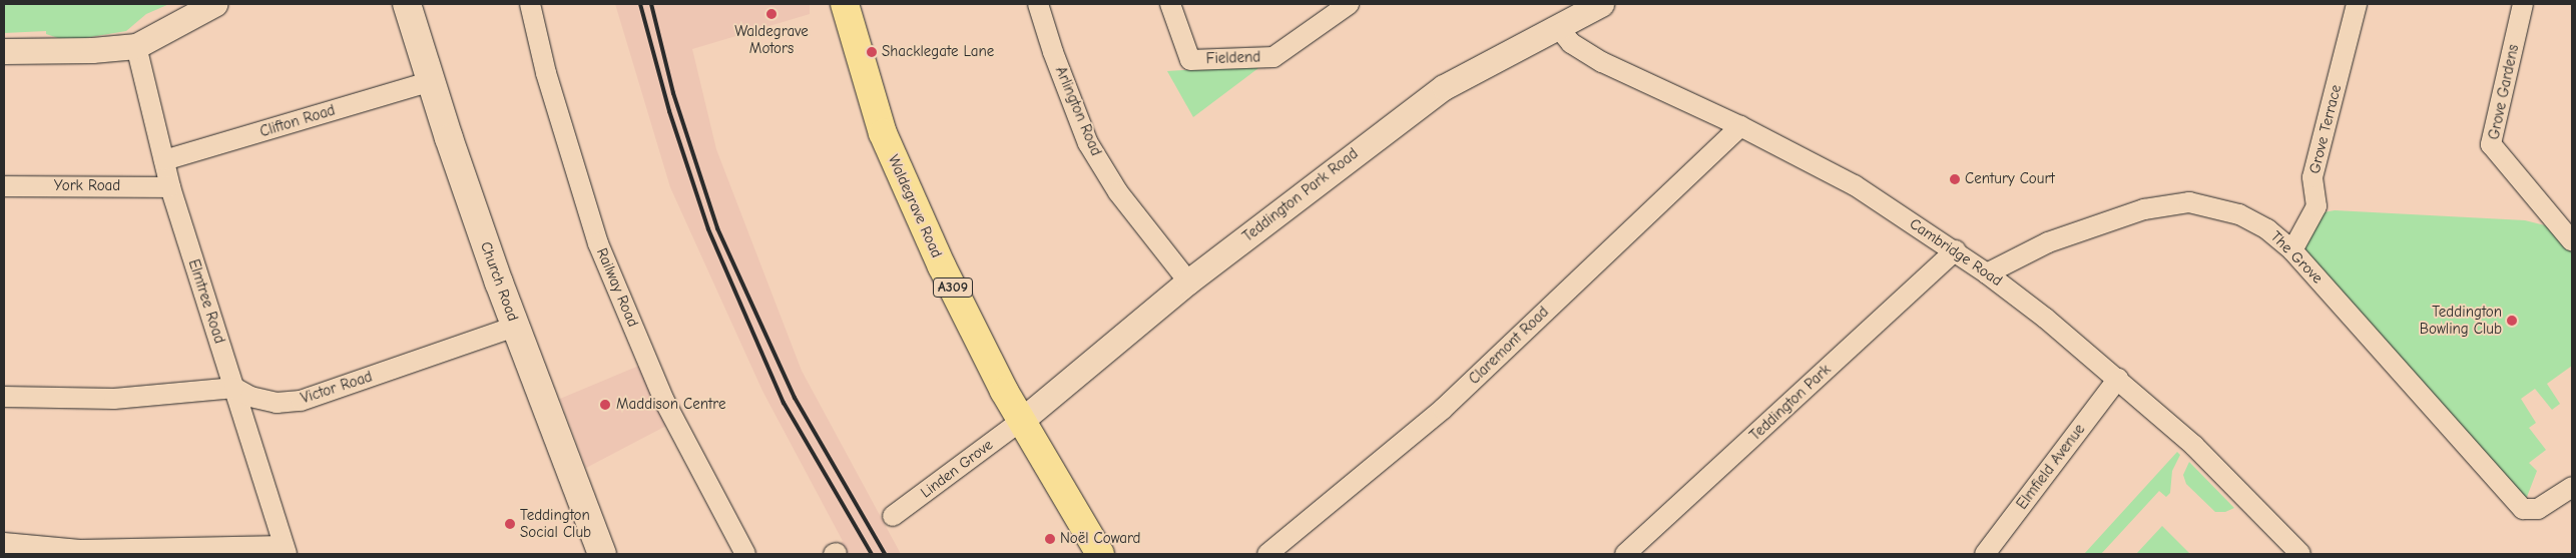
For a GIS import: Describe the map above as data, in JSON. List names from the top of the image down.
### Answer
{
  "streets": {
    "main road": ["Waldegrave Road", "Church Road", "A309"],
    "street": [
      "Fieldend",
      "Grove Gardens",
      "Arlington Road",
      "Clifton Road",
      "Grove Terrace",
      "York Road",
      "Teddington Park Road",
      "Cambridge Road",
      "The Grove",
      "Railway Road",
      "Elmtree Road",
      "Claremont Road",
      "Victor Road",
      "Teddington Park",
      "Elmfield Avenue",
      "Linden Grove"
    ]
  },
  "crossings": [
    ["Arlington Road", "Teddington Park Road"],
    ["Clifton Road", "Church Road"],
    ["Clifton Road", "Elmtree Road"],
    ["Grove Terrace", "The Grove"],
    ["York Road", "Elmtree Road"],
    ["Teddington Park Road", "Waldegrave Road"],
    ["Teddington Park Road", "Cambridge Road"],
    ["Teddington Park Road", "Linden Grove"],
    ["Waldegrave Road", "Linden Grove"],
    ["Cambridge Road", "The Grove"],
    ["Cambridge Road", "Claremont Road"],
    ["Cambridge Road", "Teddington Park"],
    ["Cambridge Road", "Elmfield Avenue"],
    ["Church Road", "Victor Road"],
    ["Elmtree Road", "Victor Road"]
  ],
  "places": [
    "Waldegrave Motors",
    "Shacklegate Lane",
    "Century Court",
    "Teddington Bowling Club",
    "Maddison Centre",
    "Teddington Social Club",
    "Noël Coward"
  ]
}
